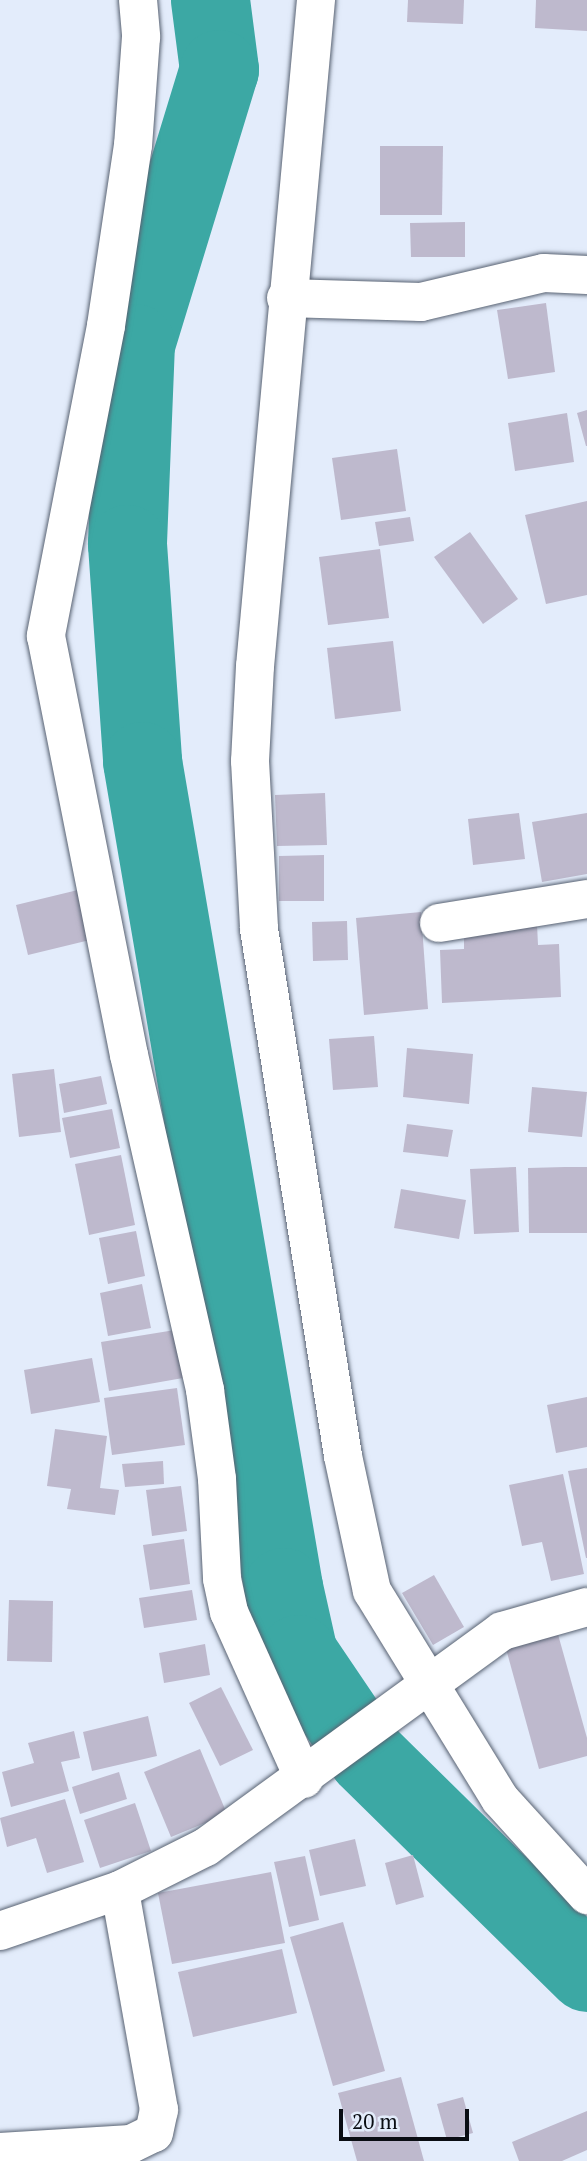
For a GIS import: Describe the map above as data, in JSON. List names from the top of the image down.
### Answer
{
  "scale_bar": "20 m"
}
